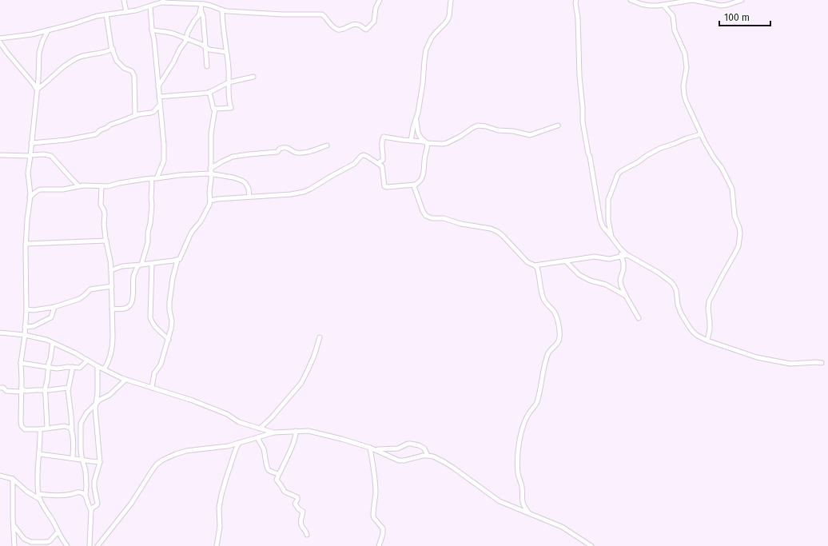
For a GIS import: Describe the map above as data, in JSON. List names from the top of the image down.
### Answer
{
  "scale_bar": "100 m"
}
